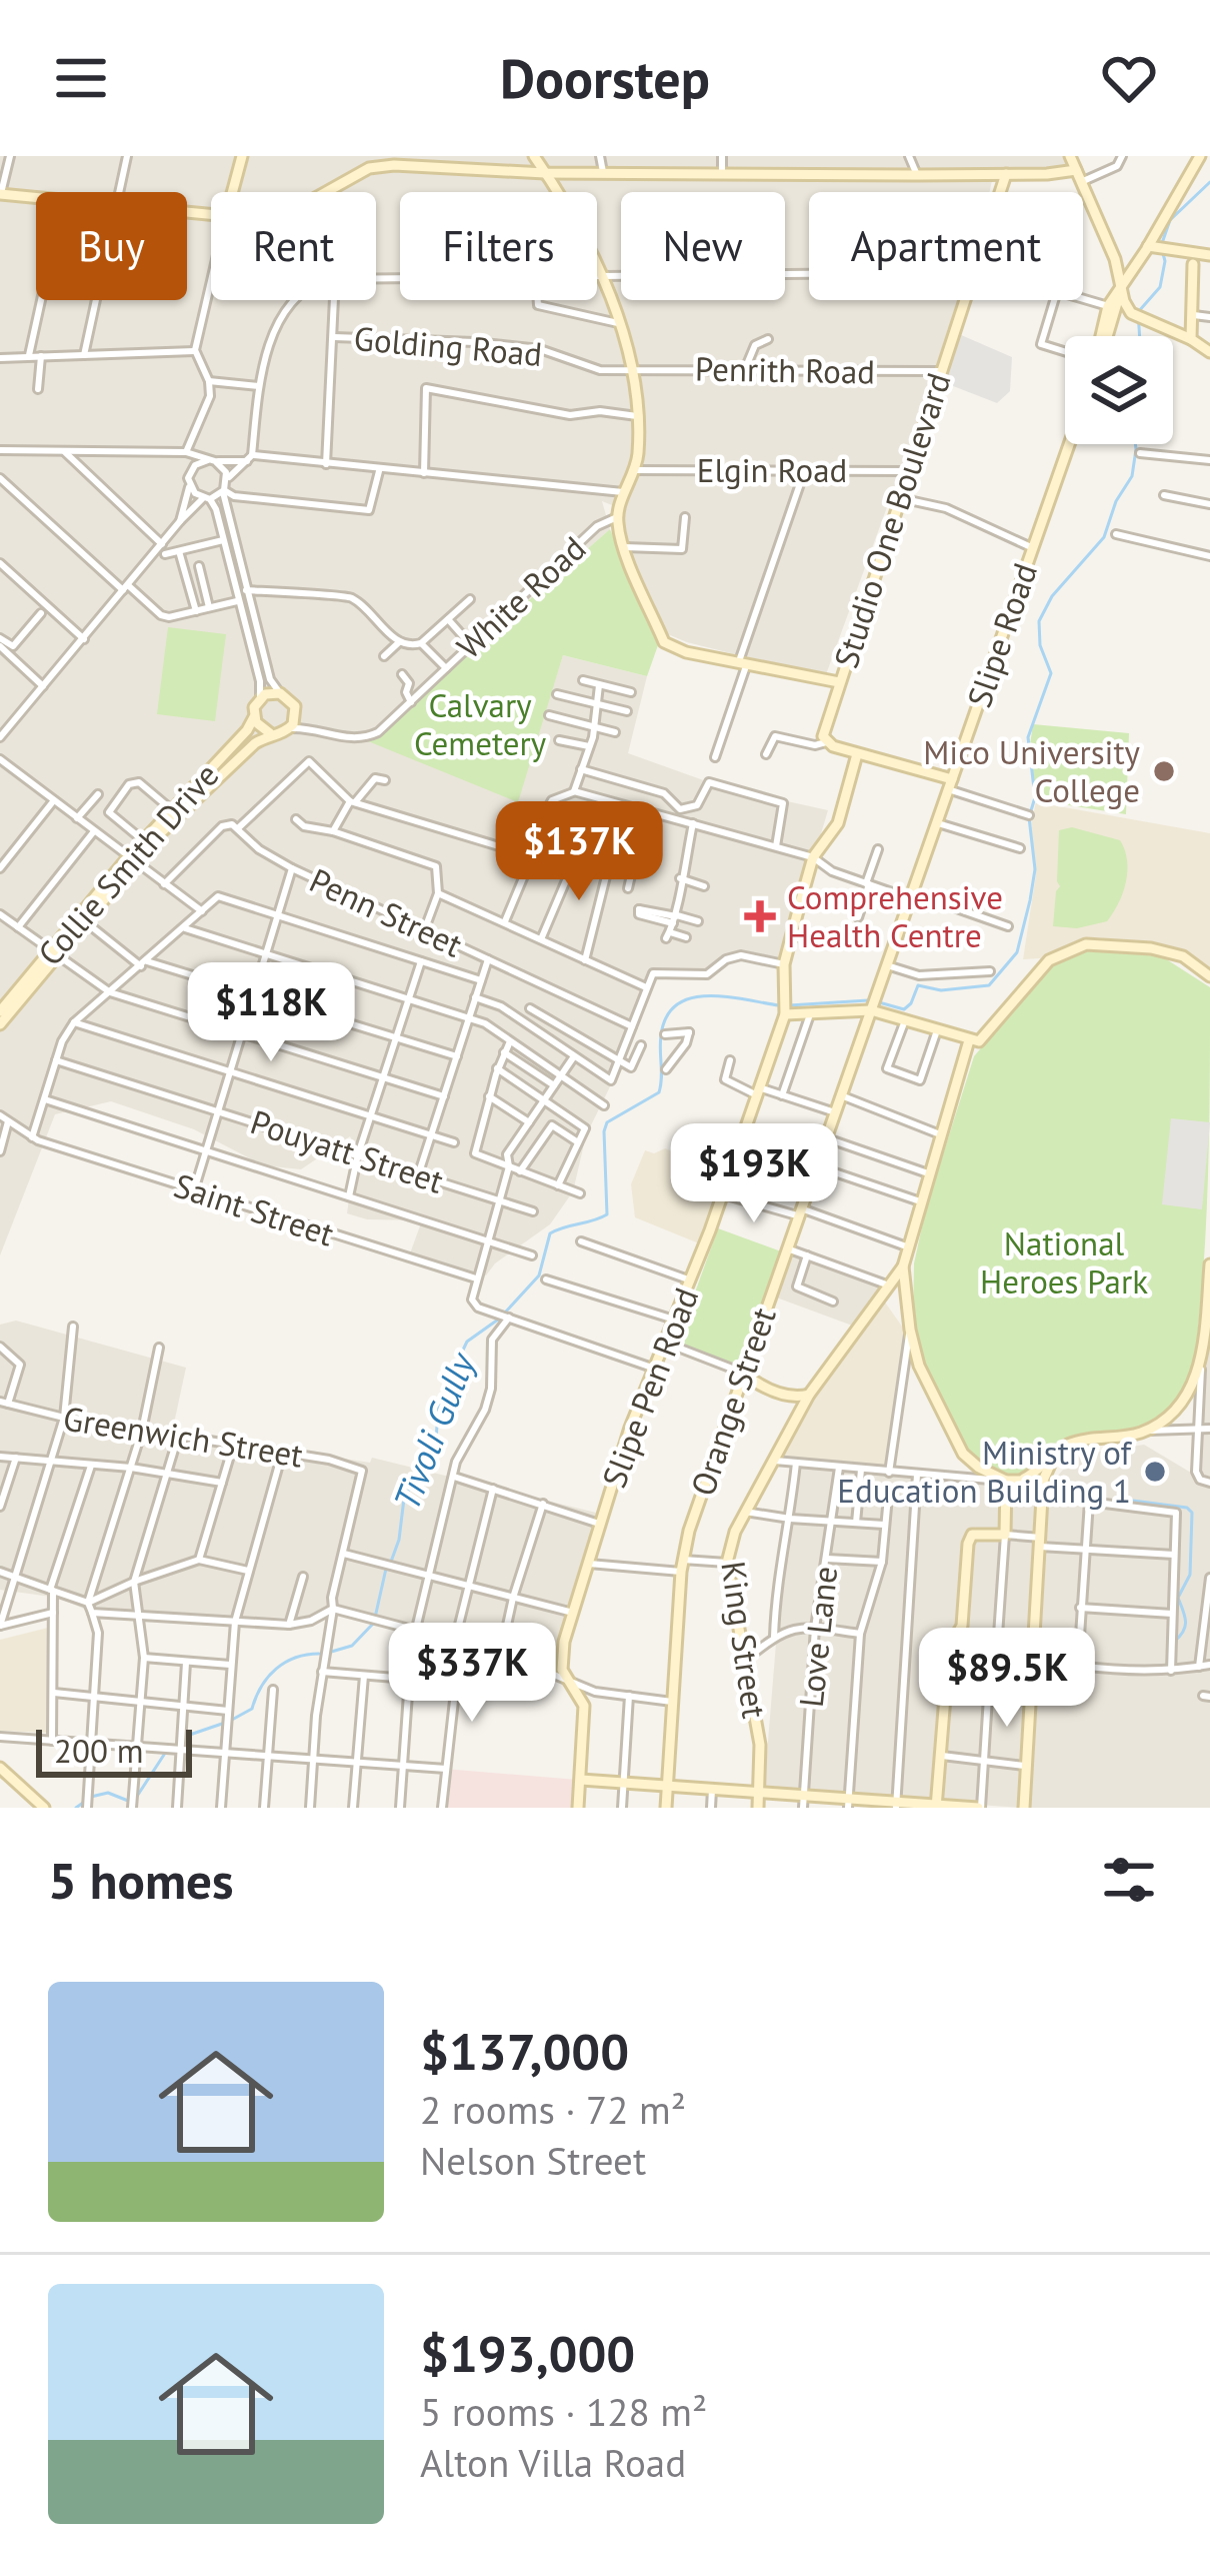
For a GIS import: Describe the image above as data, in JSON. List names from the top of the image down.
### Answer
{
  "streets": {
    "street": [
      "Golding Road",
      "Penrith Road",
      "Elgin Road",
      "Studio One Boulevard",
      "White Road",
      "Slipe Road",
      "Collie Smith Drive",
      "Penn Street",
      "Pouyatt Street",
      "Saint Street",
      "Slipe Pen Road",
      "Orange Street",
      "Greenwich Street",
      "Love Lane",
      "King Street"
    ]
  },
  "crossings": [
    ["Golding Road", "Penrith Road"],
    ["Penrith Road", "Studio One Boulevard"],
    ["Elgin Road", "Studio One Boulevard"],
    ["White Road", "Collie Smith Drive"],
    ["Slipe Road", "Orange Street"]
  ],
  "water": ["Tivoli Gully"],
  "parks": ["Calvary Cemetery", "National Heroes Park"],
  "places": {
    "other": ["Mico University College", "Ministry of Education Building 1"],
    "health": ["Comprehensive Health Centre"]
  },
  "scale_bar": "200 m",
  "page": {
    "header": "Doorstep",
    "chip": [
      "Buy",
      "Rent",
      "Filters",
      "New",
      "Apartment"
    ],
    "price": [
      "$137K",
      "$118K",
      "$193K",
      "$337K",
      "$89.5K"
    ],
    "scale": "200 m",
    "heading": "5 homes",
    "list": [
      {
        "name": "$137,000",
        "note": "2 rooms · 72 m² · Nelson Street"
      },
      {
        "name": "$193,000",
        "note": "5 rooms · 128 m² · Alton Villa Road"
      }
    ]
  }
}
